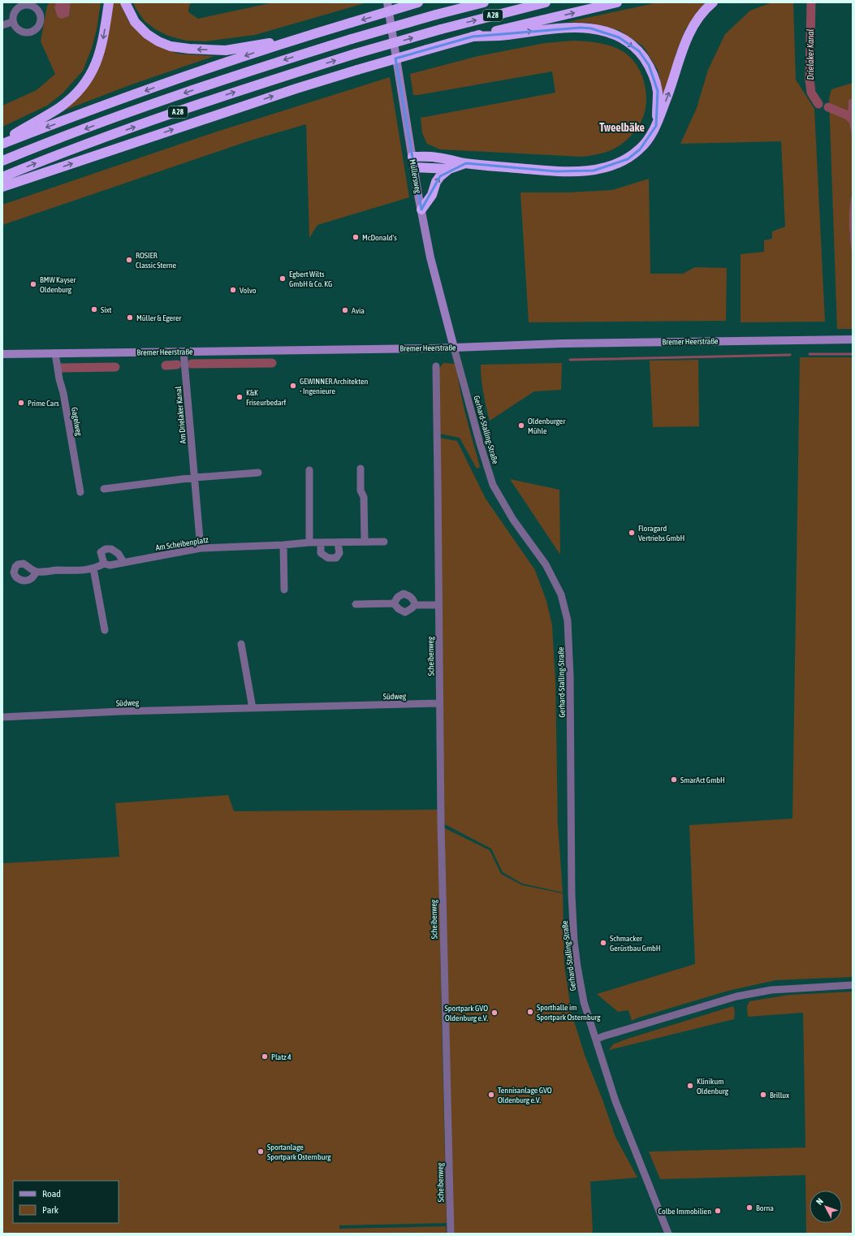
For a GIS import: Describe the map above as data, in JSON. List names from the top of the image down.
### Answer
{
  "streets": {
    "highway": ["A 28"],
    "main road": ["Müllersweg", "Bremer Heerstraße"],
    "street": [
      "Am Drielaker Kanal",
      "Gagelweg",
      "Gerhard-Stalling-Straße",
      "Am Scheibenplatz",
      "Scheibenweg",
      "Südweg"
    ]
  },
  "crossings": [
    ["Müllersweg", "Bremer Heerstraße"],
    ["Müllersweg", "Gerhard-Stalling-Straße"],
    ["Bremer Heerstraße", "Am Drielaker Kanal"],
    ["Bremer Heerstraße", "Gagelweg"],
    ["Bremer Heerstraße", "Gerhard-Stalling-Straße"],
    ["Am Drielaker Kanal", "Am Scheibenplatz"],
    ["Scheibenweg", "Südweg"]
  ],
  "districts": ["Tweelbäke"],
  "water": ["Drielaker Kanal"],
  "places": [
    "McDonald's",
    "ROSIER Classic Sterne",
    "Egbert Wilts GmbH & Co. KG",
    "BMW Kayser Oldenburg",
    "Volvo",
    "Sixt",
    "Avia",
    "Müller & Egerer",
    "GEWINNER Architekten • Ingenieure",
    "K&K Friseurbedarf",
    "Prime Cars",
    "Oldenburger Mühle",
    "Floragard Vertriebs GmbH",
    "SmarAct GmbH",
    "Schmacker Gerüstbau GmbH",
    "Sporthalle im Sportpark Osternburg",
    "Sportpark GVO Oldenburg e.V.",
    "Platz 4",
    "Klinikum Oldenburg",
    "Tennisanlage GVO Oldenburg e.V.",
    "Brillux",
    "Sportanlage Sportpark Osternburg",
    "Borna",
    "Colbe Immobilien"
  ],
  "legend": ["Road", "Park"],
  "north": "top left"
}
